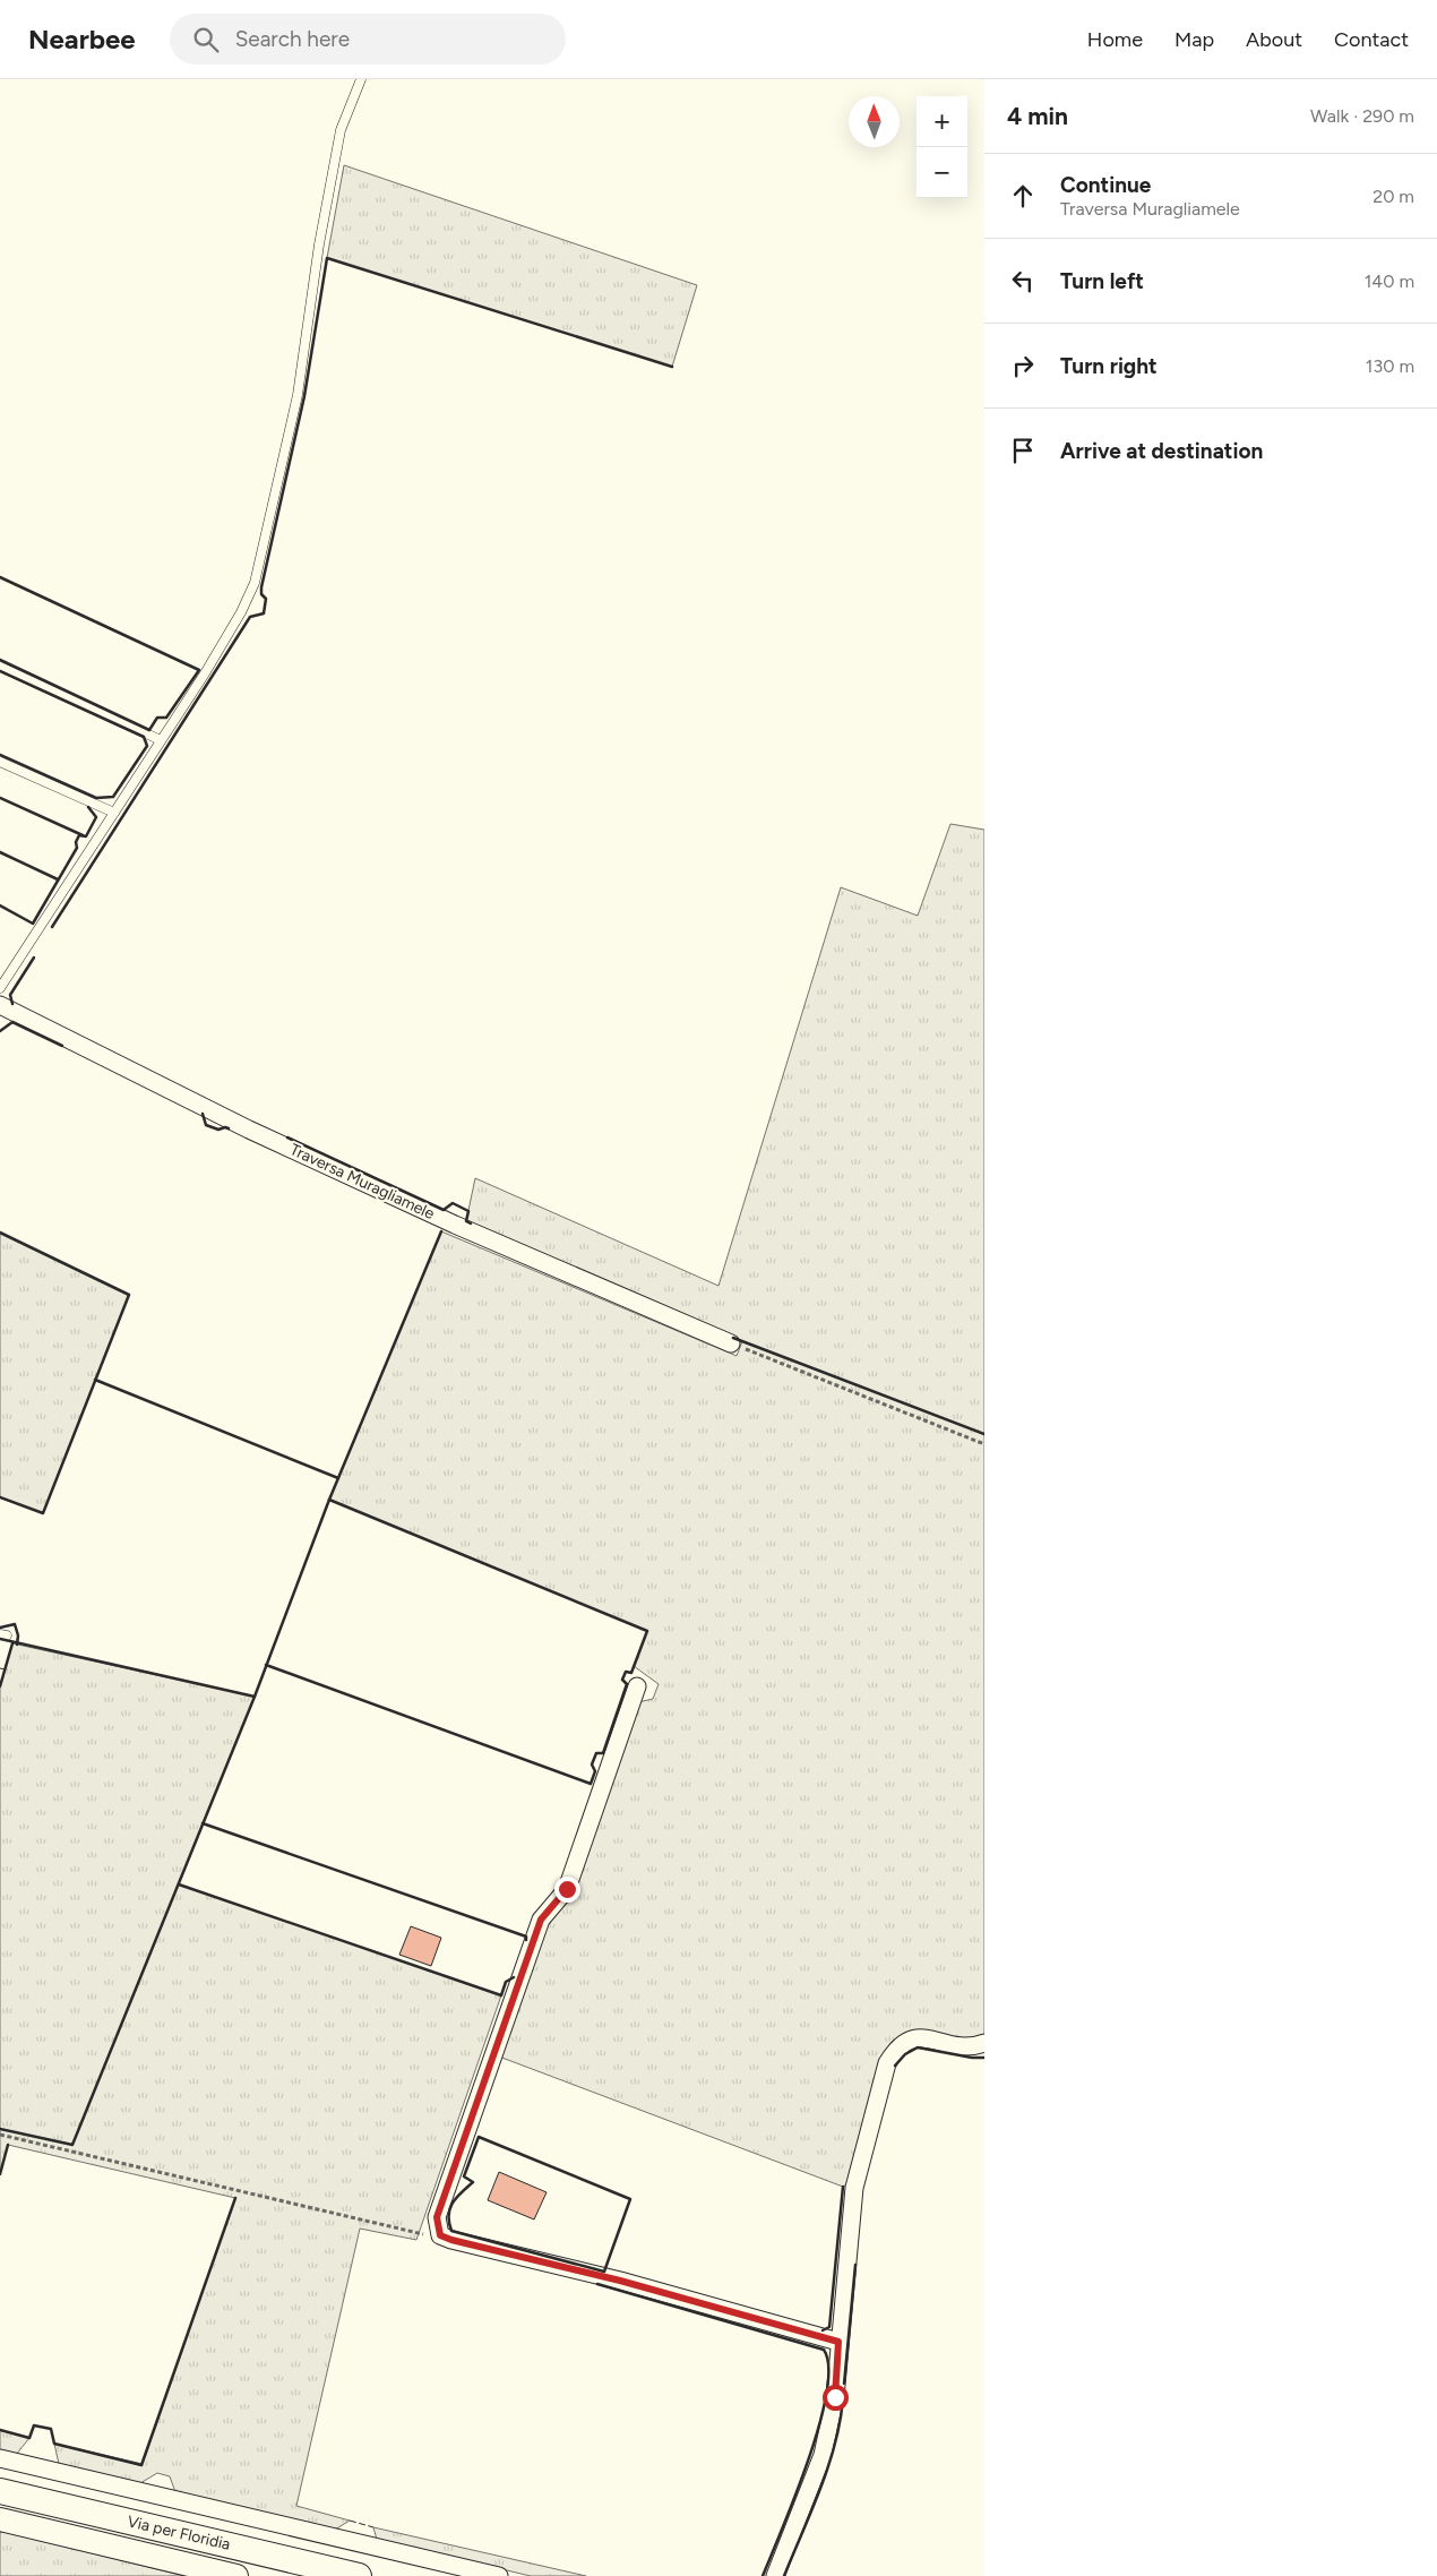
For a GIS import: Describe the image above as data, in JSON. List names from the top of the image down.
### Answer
{
  "streets": {
    "main road": ["Via per Floridia"],
    "street": ["Traversa Muragliamele"]
  },
  "north": "top",
  "page": {
    "header": "Nearbee",
    "search": "Search here",
    "nav": [
      "Home",
      "Map",
      "About",
      "Contact"
    ],
    "heading": ["4 min", "Walk · 290 m"],
    "map_buttons": ["+", "−"],
    "list": [
      ["Continue", "Traversa Muragliamele", "20 m"],
      ["Turn left", "140 m"],
      ["Turn right", "130 m"],
      "Arrive at destination"
    ]
  }
}
